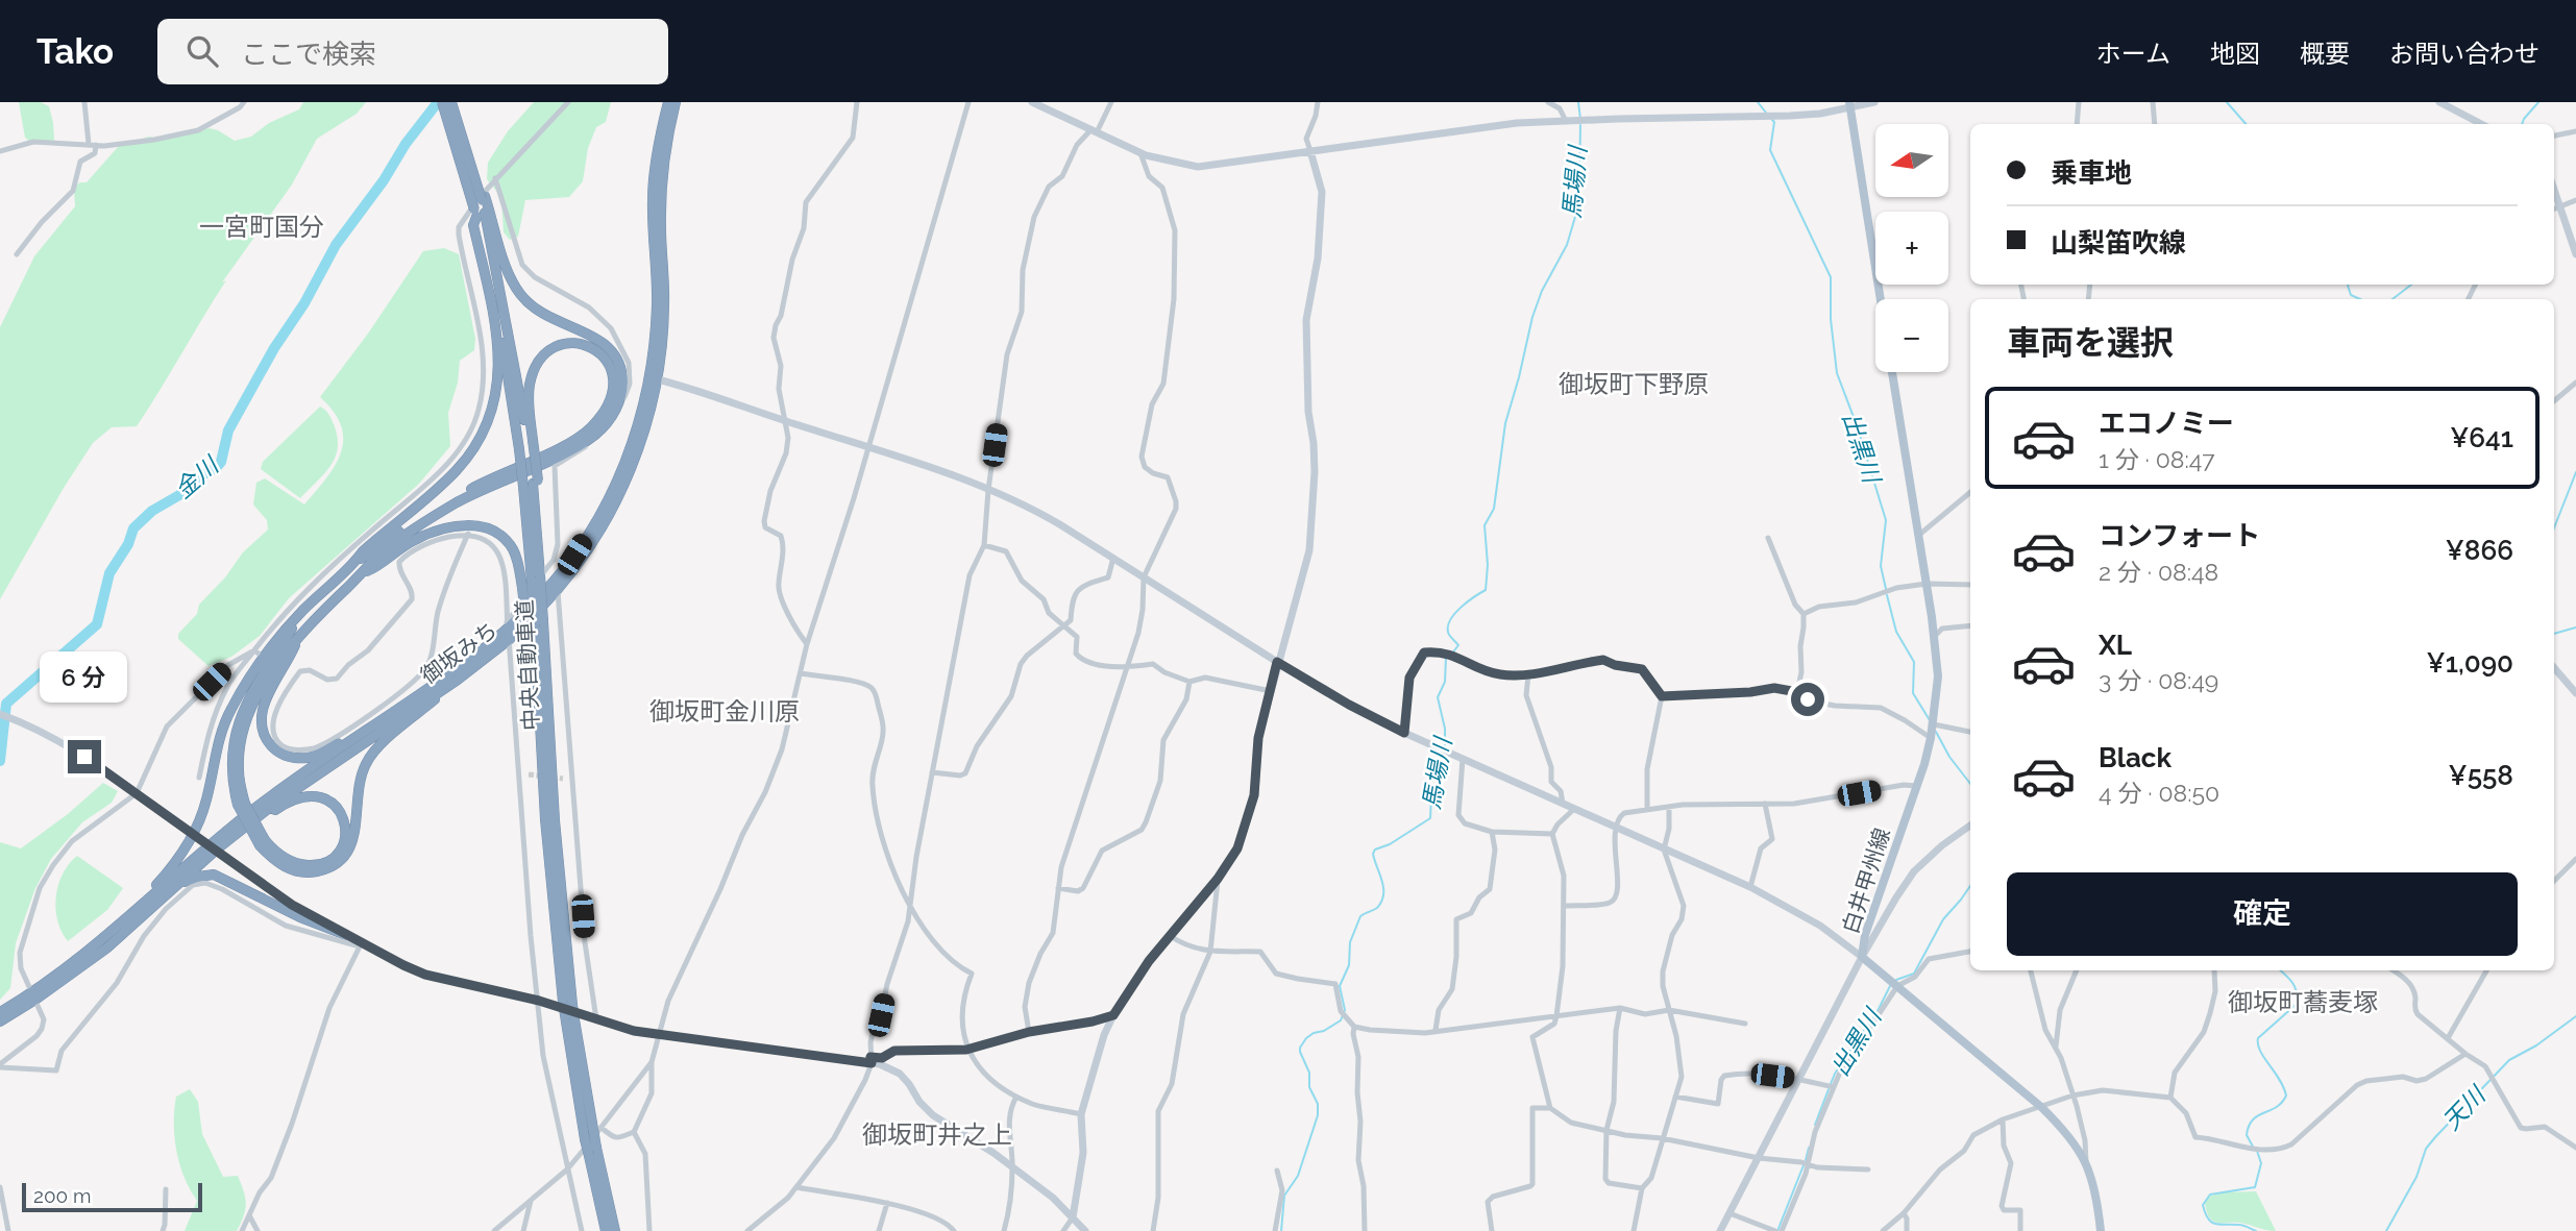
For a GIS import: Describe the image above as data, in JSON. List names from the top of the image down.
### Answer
{
  "streets": {
    "highway": ["御坂みち", "中央自動車道"],
    "main road": ["白井甲州線"]
  },
  "districts": [
    "一宮町国分",
    "御坂町下野原",
    "御坂町金川原",
    "御坂町蕎麦塚",
    "御坂町井之上"
  ],
  "water": [
    "馬場川",
    "出黒川",
    "金川",
    "天川"
  ],
  "scale_bar": "200 m",
  "north": "left",
  "page": {
    "header": "Tako",
    "search": "ここで検索",
    "nav": [
      "ホーム",
      "地図",
      "概要",
      "お問い合わせ"
    ],
    "map_buttons": ["+", "−"],
    "banner": ["乗車地", "山梨笛吹線"],
    "heading": "車両を選択",
    "list": [
      {
        "name": "エコノミー",
        "note": "1 分 · 08:47",
        "value": "¥641"
      },
      {
        "name": "コンフォート",
        "note": "2 分 · 08:48",
        "value": "¥866"
      },
      {
        "name": "XL",
        "note": "3 分 · 08:49",
        "value": "¥1,090"
      },
      {
        "name": "Black",
        "note": "4 分 · 08:50",
        "value": "¥558"
      }
    ],
    "bubble": "6 分",
    "buttons": "確定",
    "scale": "200 m"
  }
}
